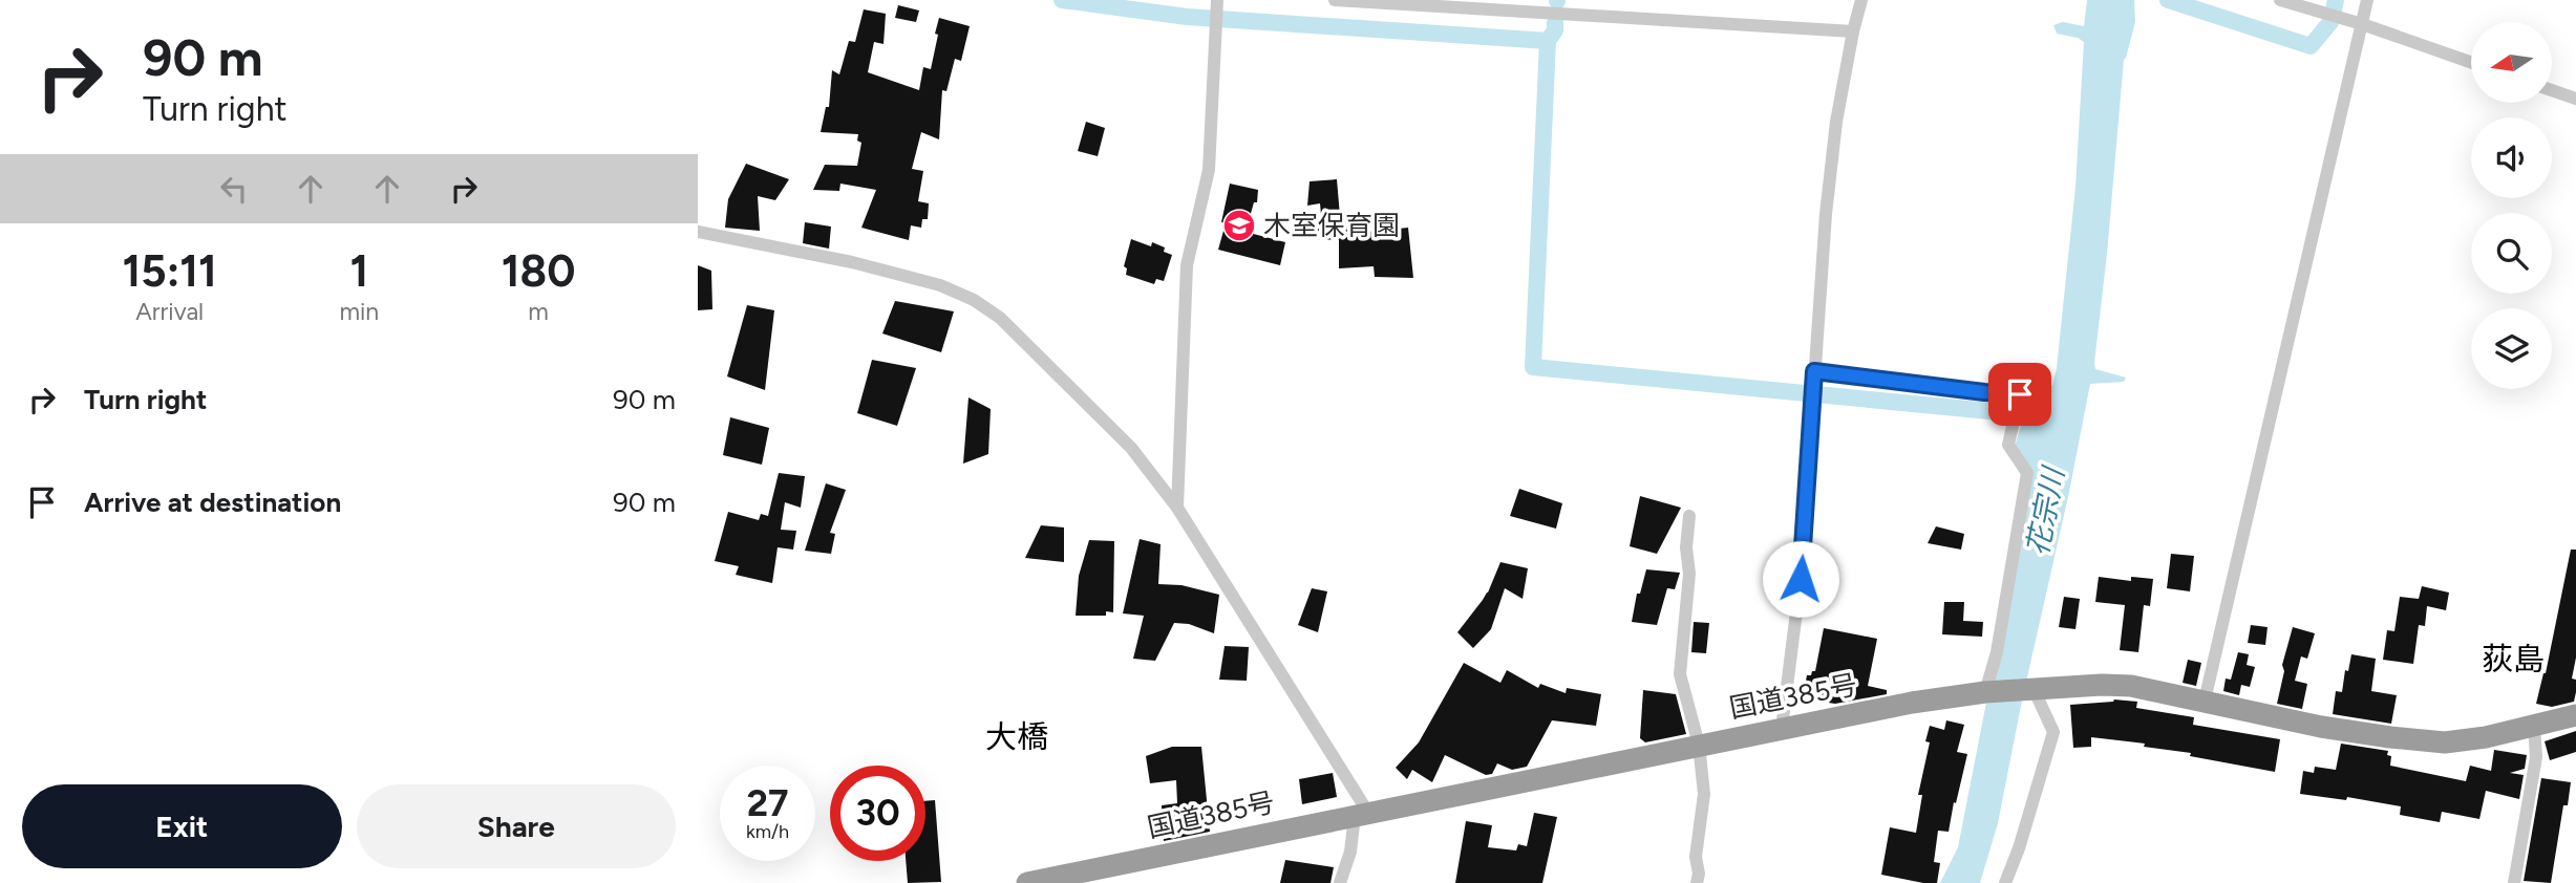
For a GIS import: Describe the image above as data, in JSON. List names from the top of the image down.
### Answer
{
  "streets": {
    "highway": ["国道385号"]
  },
  "districts": ["荻島", "大橋"],
  "water": ["花宗川"],
  "places": {
    "school or university": ["木室保育園"]
  },
  "north": "left",
  "page": {
    "turn": ["90 m", "Turn right"],
    "eta": [
      "15:11",
      "Arrival",
      "1",
      "min",
      "180",
      "m"
    ],
    "list": [
      {
        "name": "Turn right",
        "value": "90 m"
      },
      {
        "name": "Arrive at destination",
        "value": "90 m"
      }
    ],
    "speed": "27 km/h",
    "limit": "30",
    "buttons": ["Exit", "Share"]
  }
}
